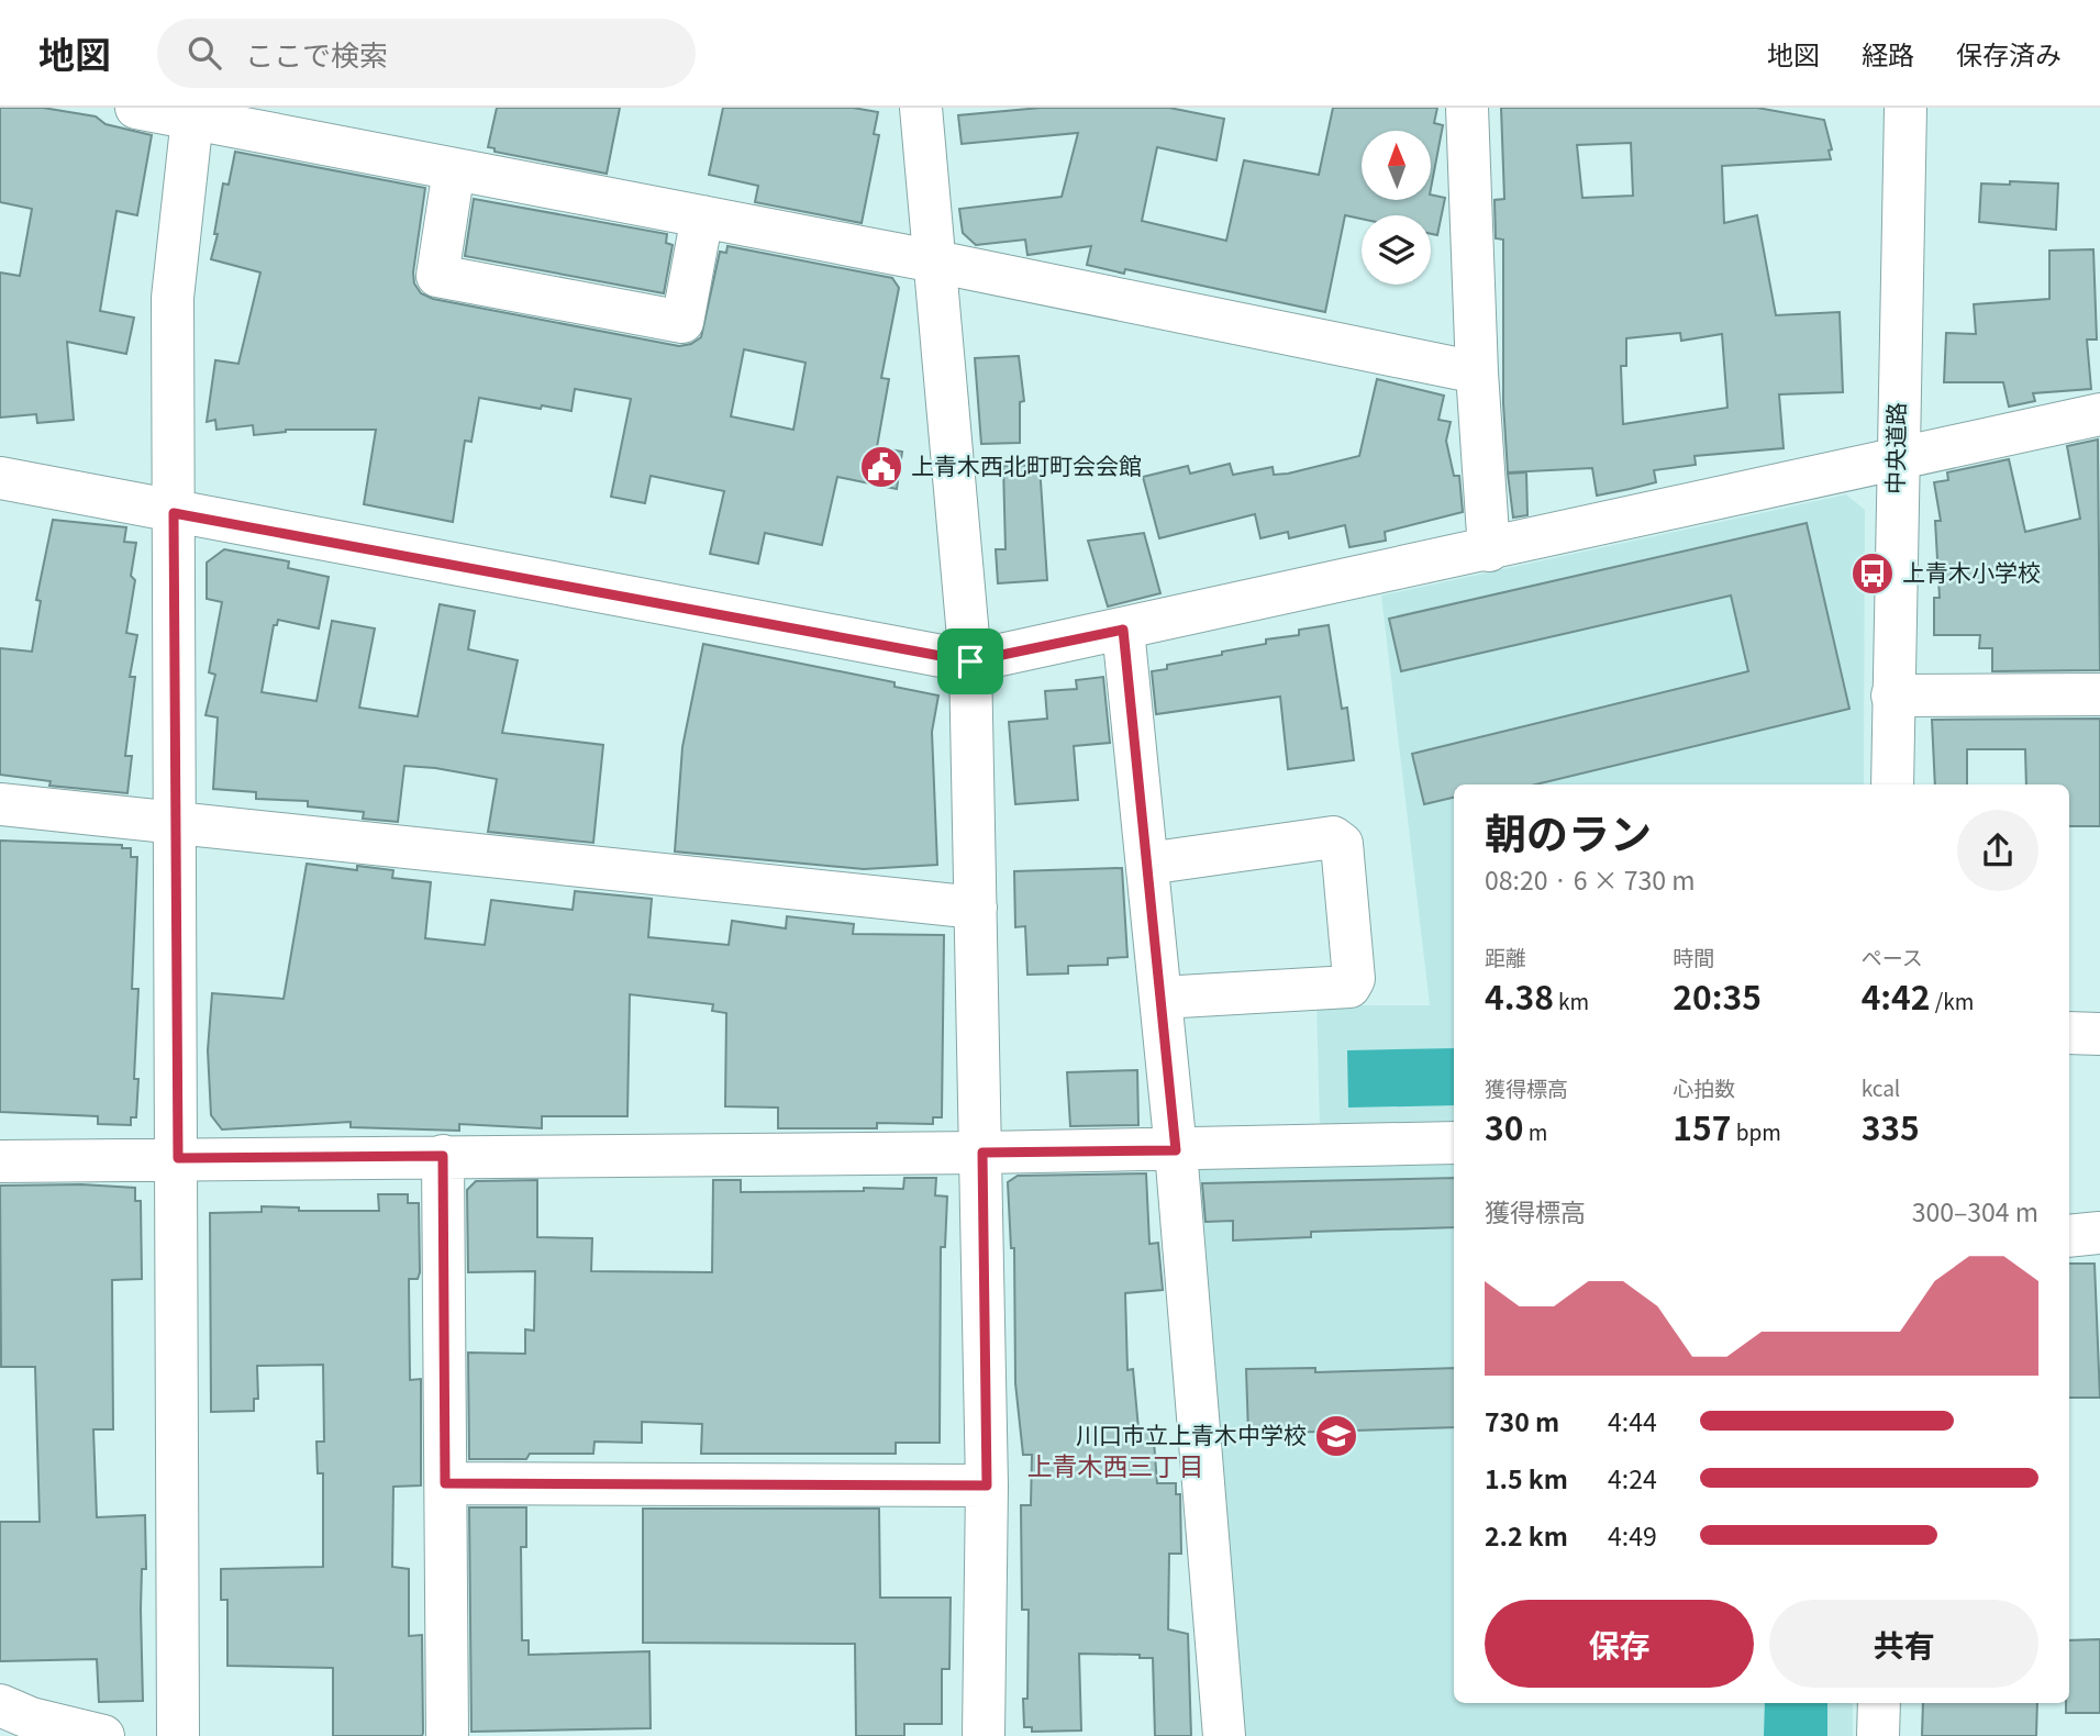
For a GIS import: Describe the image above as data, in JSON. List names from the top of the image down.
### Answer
{
  "streets": {
    "street": ["中央道路"]
  },
  "districts": ["上青木西三丁目"],
  "places": {
    "public building": ["上青木西北町町会会館"],
    "bus stop": ["上青木小学校"],
    "school or university": ["川口市立上青木中学校"]
  },
  "north": "top",
  "page": {
    "header": "地図",
    "search": "ここで検索",
    "nav": ["地図", "経路", "保存済み"],
    "heading": ["朝のラン", "08:20 · 6 × 730 m"],
    "stats": [
      ["距離", "4.38 km"],
      ["時間", "20:35"],
      ["ペース", "4:42 /km"],
      ["獲得標高", "30 m"],
      ["心拍数", "157 bpm"],
      ["kcal", "335"]
    ],
    "chart": ["獲得標高", "300–304 m"],
    "list": [
      {
        "name": "730 m",
        "note": "4:44"
      },
      {
        "name": "1.5 km",
        "note": "4:24"
      },
      {
        "name": "2.2 km",
        "note": "4:49"
      }
    ],
    "buttons": ["保存", "共有"]
  }
}
